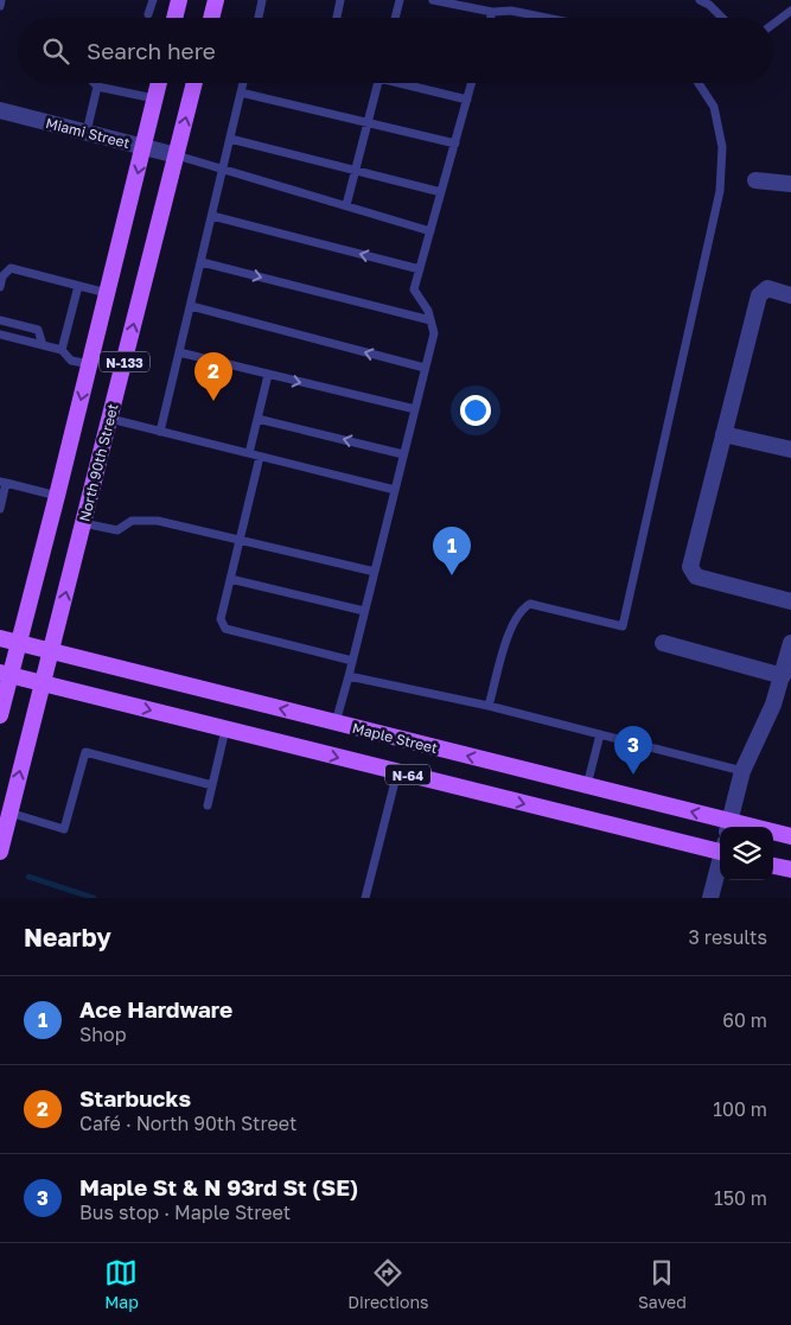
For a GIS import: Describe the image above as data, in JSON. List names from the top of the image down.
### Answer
{
  "streets": {
    "main road": [
      "N-133",
      "North 90th Street",
      "Maple Street",
      "N-64"
    ],
    "street": ["Miami Street"]
  },
  "crossings": [
    ["Miami Street", "N-133"],
    ["Miami Street", "North 90th Street"],
    ["N-133", "Maple Street"],
    ["N-133", "N-64"],
    ["North 90th Street", "Maple Street"],
    ["North 90th Street", "N-64"]
  ],
  "page": {
    "search": "Search here",
    "pins": ["2", "1", "3"],
    "heading": ["Nearby", "3 results"],
    "list": [
      {
        "mark": "1",
        "name": "Ace Hardware",
        "note": "Shop",
        "value": "60 m"
      },
      {
        "mark": "2",
        "name": "Starbucks",
        "note": "Café · North 90th Street",
        "value": "100 m"
      },
      {
        "mark": "3",
        "name": "Maple St & N 93rd St (SE)",
        "note": "Bus stop · Maple Street",
        "value": "150 m"
      }
    ],
    "nav": ["Map", "Directions", "Saved"]
  }
}
